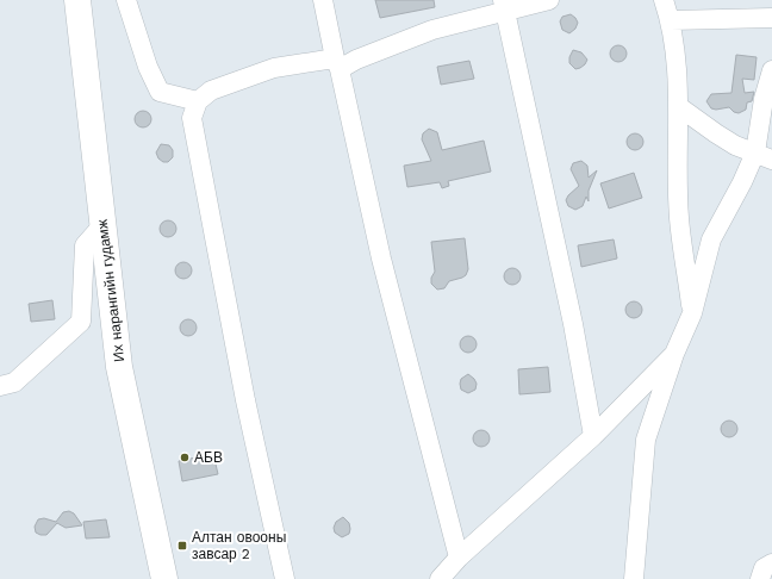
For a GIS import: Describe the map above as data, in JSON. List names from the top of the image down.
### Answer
{
  "streets": {
    "main road": ["Их нарангийн гудамж"]
  },
  "places": {
    "other": ["АБВ"],
    "transit": ["Алтан овооны завсар 2"]
  }
}
